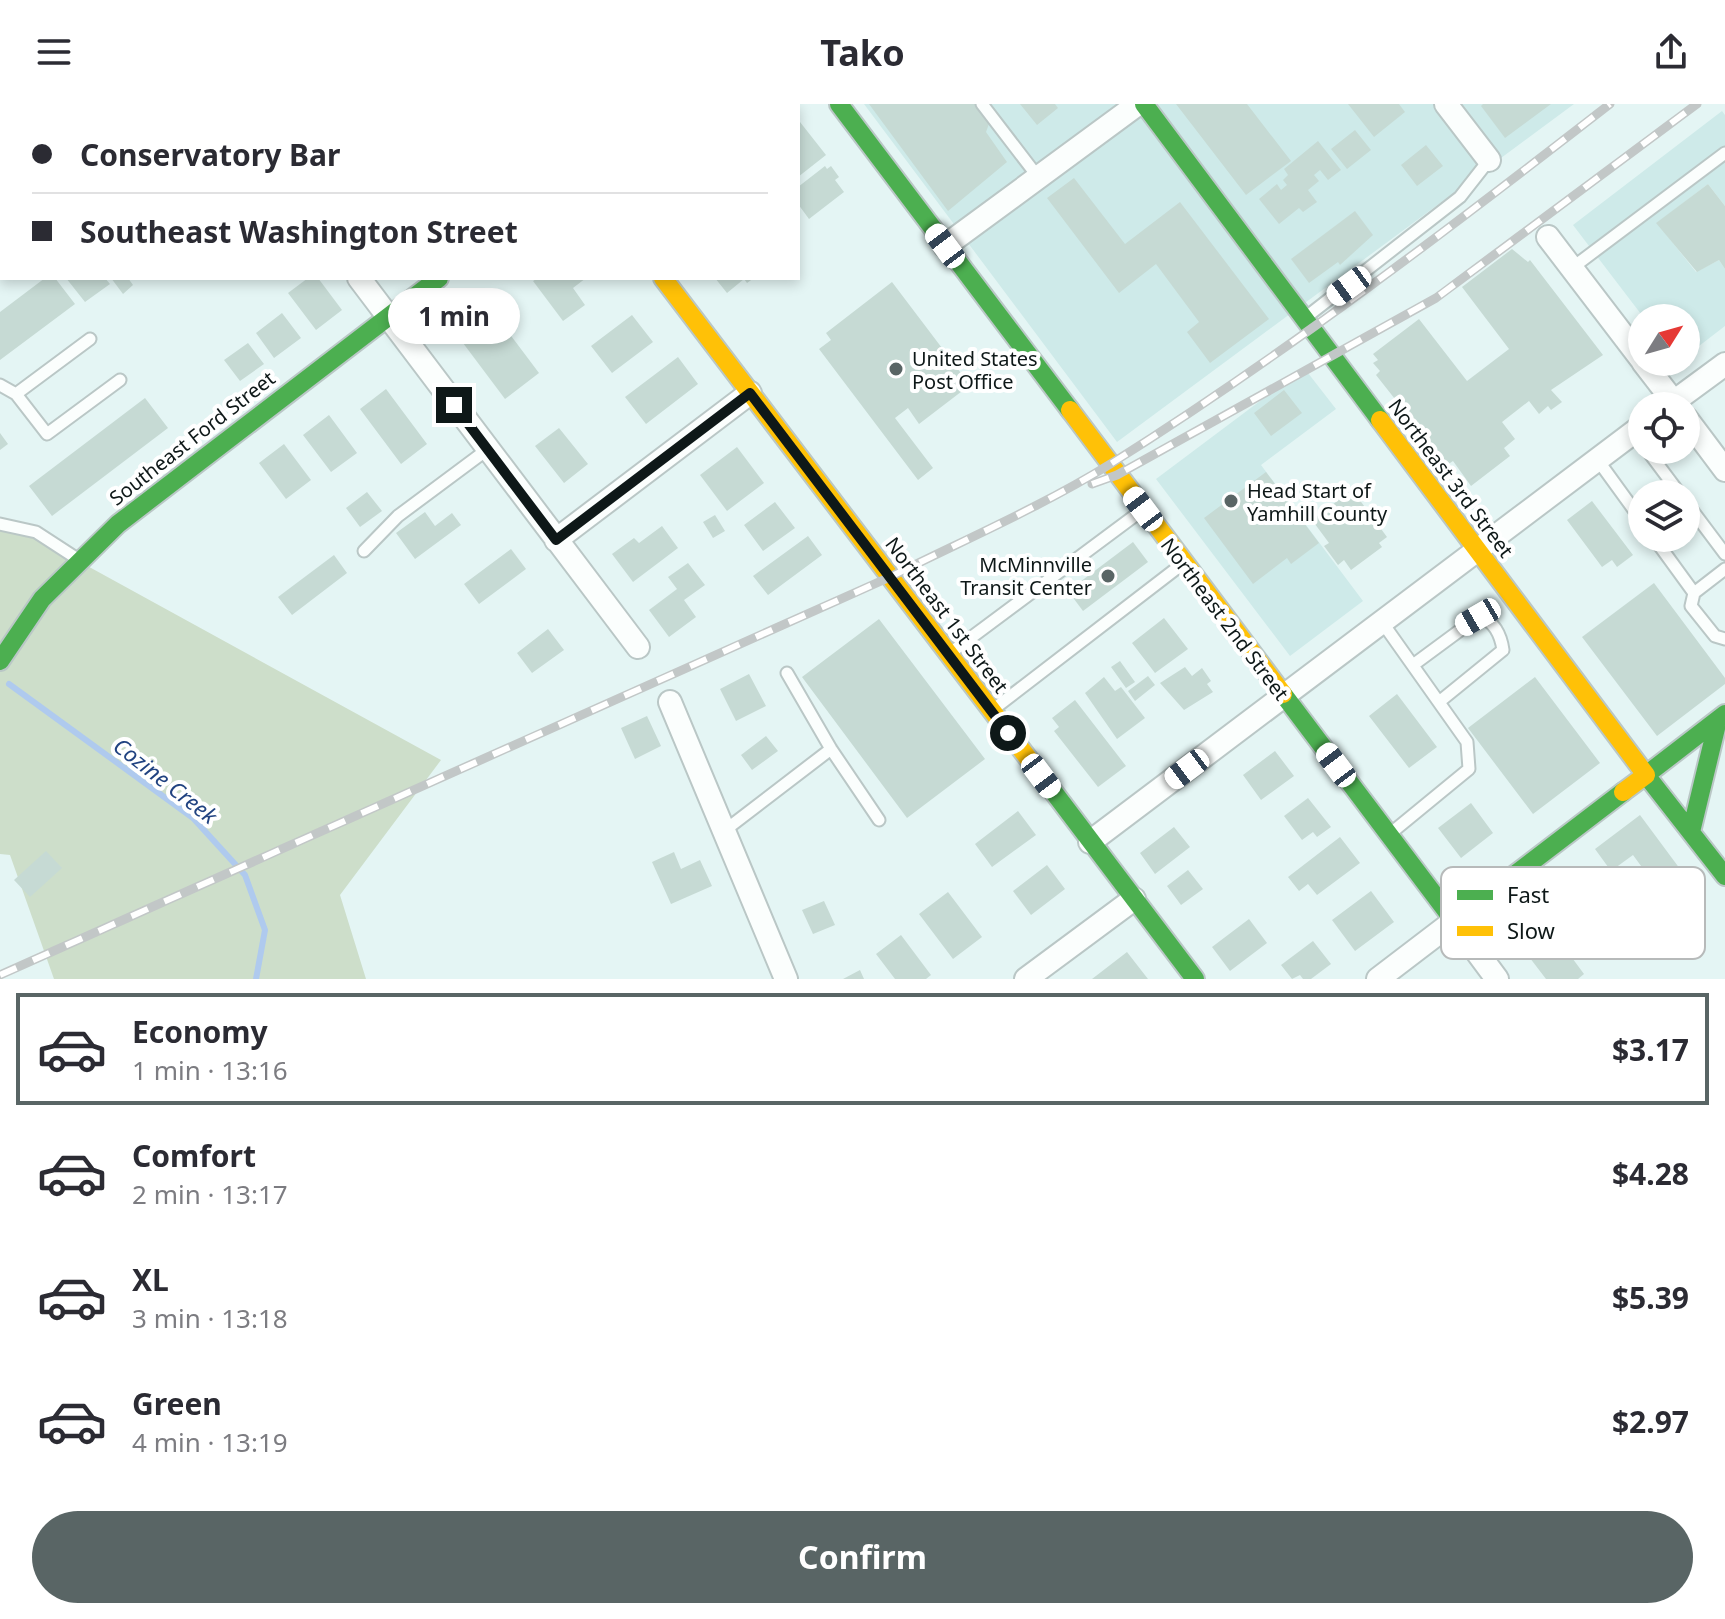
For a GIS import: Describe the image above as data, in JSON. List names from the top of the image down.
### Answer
{
  "streets": {
    "street": [
      "Southeast Ford Street",
      "Northeast 3rd Street",
      "Northeast 1st Street",
      "Northeast 2nd Street"
    ]
  },
  "water": ["Cozine Creek"],
  "places": ["United States Post Office", "Head Start of Yamhill County", "McMinnville Transit Center"],
  "legend": ["Fast", "Slow"],
  "north": "top right",
  "page": {
    "header": "Tako",
    "banner": ["Conservatory Bar", "Southeast Washington Street"],
    "bubble": "1 min",
    "list": [
      {
        "name": "Economy",
        "note": "1 min · 13:16",
        "value": "$3.17"
      },
      {
        "name": "Comfort",
        "note": "2 min · 13:17",
        "value": "$4.28"
      },
      {
        "name": "XL",
        "note": "3 min · 13:18",
        "value": "$5.39"
      },
      {
        "name": "Green",
        "note": "4 min · 13:19",
        "value": "$2.97"
      }
    ],
    "buttons": "Confirm"
  }
}
